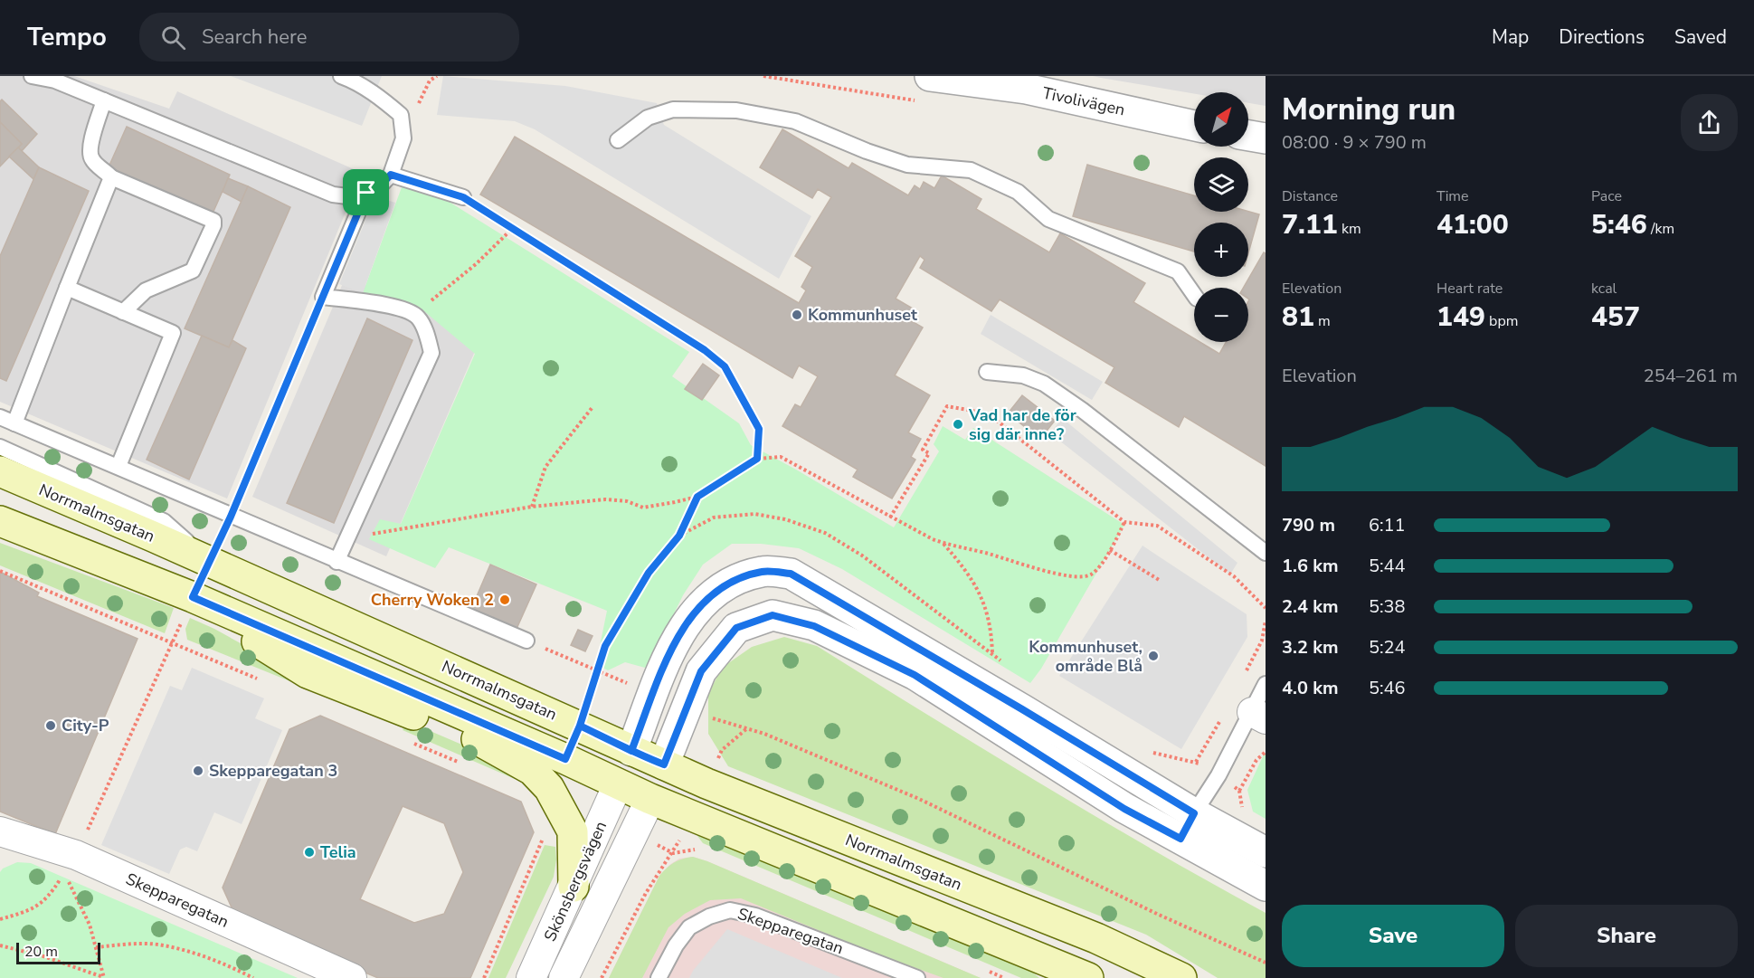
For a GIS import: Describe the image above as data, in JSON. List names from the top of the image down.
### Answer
{
  "streets": {
    "main road": ["Norrmalmsgatan"],
    "street": ["Tivolivägen", "Skönsbergsvägen", "Skepparegatan"]
  },
  "places": [
    "Kommunhuset",
    "Vad har de för sig där inne?",
    "Cherry Woken 2",
    "Kommunhuset, område Blå",
    "City-P",
    "Skepparegatan 3",
    "Telia"
  ],
  "scale_bar": "20 m",
  "north": "top right",
  "page": {
    "header": "Tempo",
    "search": "Search here",
    "nav": ["Map", "Directions", "Saved"],
    "heading": ["Morning run", "08:00 · 9 × 790 m"],
    "map_buttons": ["+", "−"],
    "stats": [
      ["Distance", "7.11 km"],
      ["Time", "41:00"],
      ["Pace", "5:46 /km"],
      ["Elevation", "81 m"],
      ["Heart rate", "149 bpm"],
      ["kcal", "457"]
    ],
    "chart": ["Elevation", "254–261 m"],
    "list": [
      {
        "name": "790 m",
        "note": "6:11"
      },
      {
        "name": "1.6 km",
        "note": "5:44"
      },
      {
        "name": "2.4 km",
        "note": "5:38"
      },
      {
        "name": "3.2 km",
        "note": "5:24"
      },
      {
        "name": "4.0 km",
        "note": "5:46"
      }
    ],
    "buttons": ["Save", "Share"],
    "scale": "20 m"
  }
}
